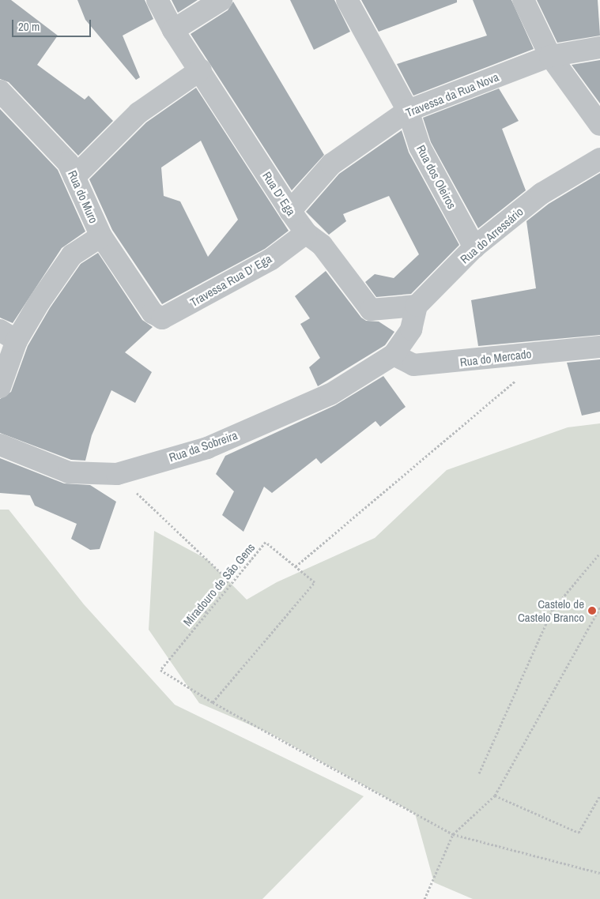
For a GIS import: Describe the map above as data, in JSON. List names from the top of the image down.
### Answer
{
  "streets": {
    "street": [
      "Travessa da Rua Nova",
      "Rua dos Oleiros",
      "Rua D' Ega",
      "Rua do Muro",
      "Rua do Arressário",
      "Travessa Rua D' Ega",
      "Rua do Mercado",
      "Rua da Sobreira"
    ],
    "path": ["Miradouro de São Gens"]
  },
  "crossings": [
    ["Travessa da Rua Nova", "Rua dos Oleiros"],
    ["Travessa da Rua Nova", "Rua D' Ega"],
    ["Rua dos Oleiros", "Rua do Arressário"],
    ["Rua D' Ega", "Rua do Arressário"],
    ["Rua D' Ega", "Travessa Rua D' Ega"],
    ["Rua do Muro", "Travessa Rua D' Ega"],
    ["Rua do Mercado", "Rua da Sobreira"]
  ],
  "places": ["Castelo de Castelo Branco"],
  "scale_bar": "20 m"
}
